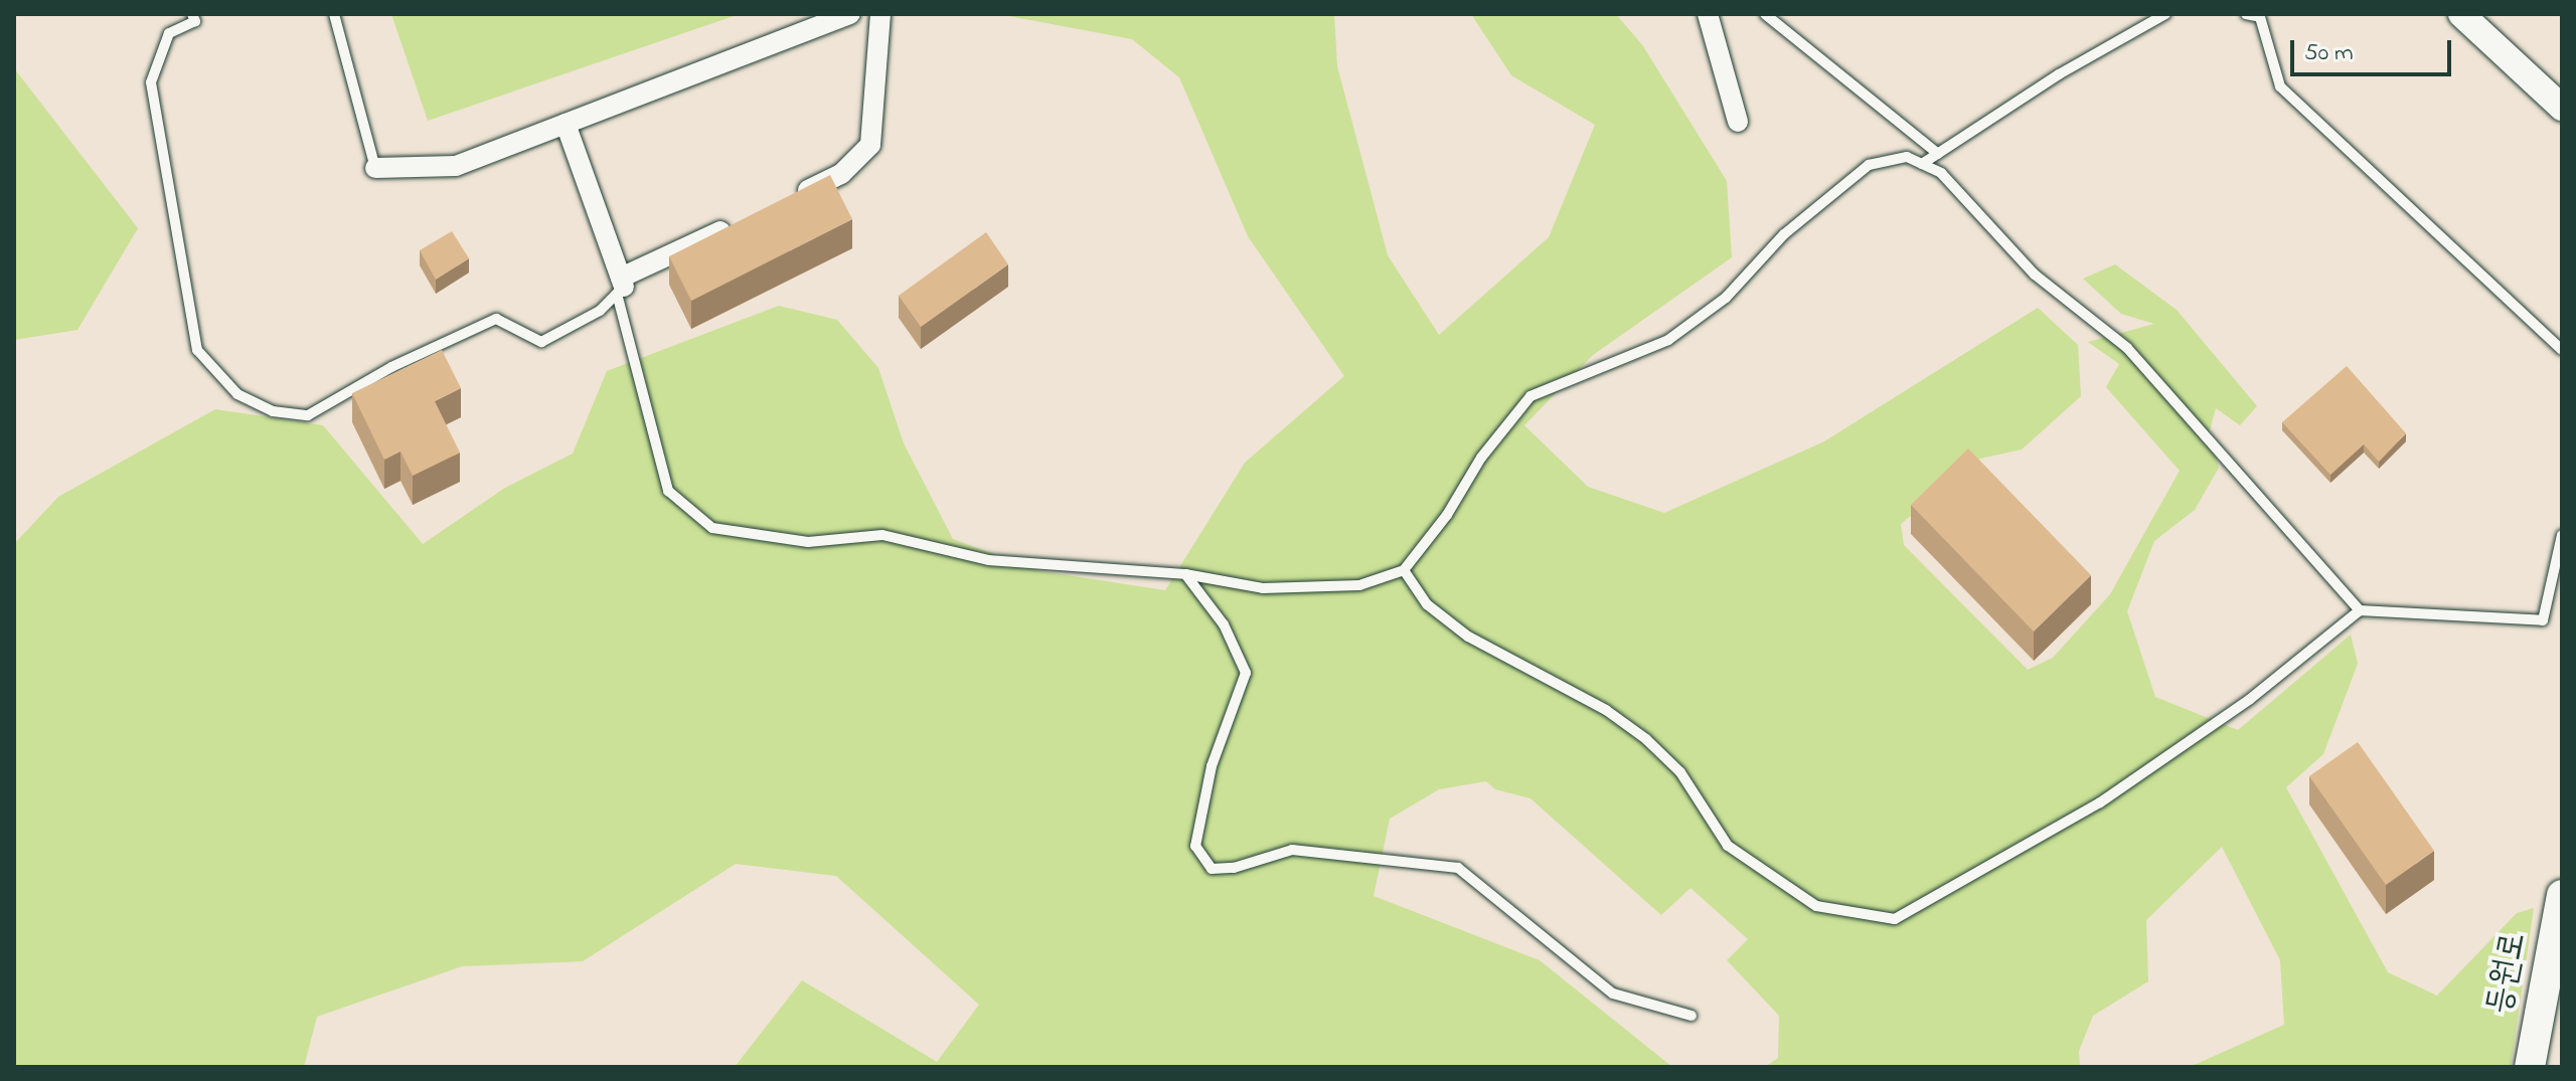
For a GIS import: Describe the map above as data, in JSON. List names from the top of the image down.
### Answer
{
  "streets": {
    "main road": ["등원로"]
  },
  "scale_bar": "50 m"
}
